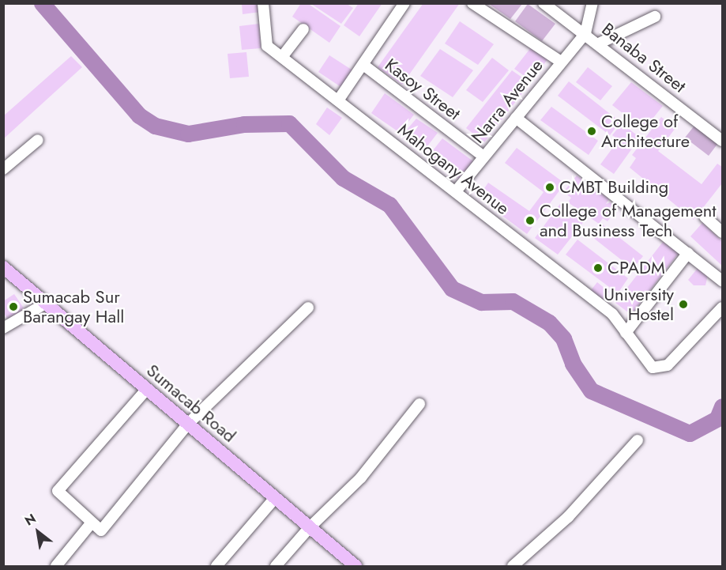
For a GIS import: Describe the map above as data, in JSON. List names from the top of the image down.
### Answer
{
  "streets": {
    "main road": ["Sumacab Road"],
    "street": [
      "Banaba Street",
      "Kasoy Street",
      "Narra Avenue",
      "Mahogany Avenue"
    ]
  },
  "crossings": [
    ["Banaba Street", "Narra Avenue"],
    ["Kasoy Street", "Narra Avenue"],
    ["Narra Avenue", "Mahogany Avenue"]
  ],
  "places": [
    "College of Architecture",
    "CMBT Building",
    "College of Management and Business Tech",
    "CPADM",
    "University Hostel",
    "Sumacab Sur Barangay Hall"
  ],
  "north": "top left"
}
